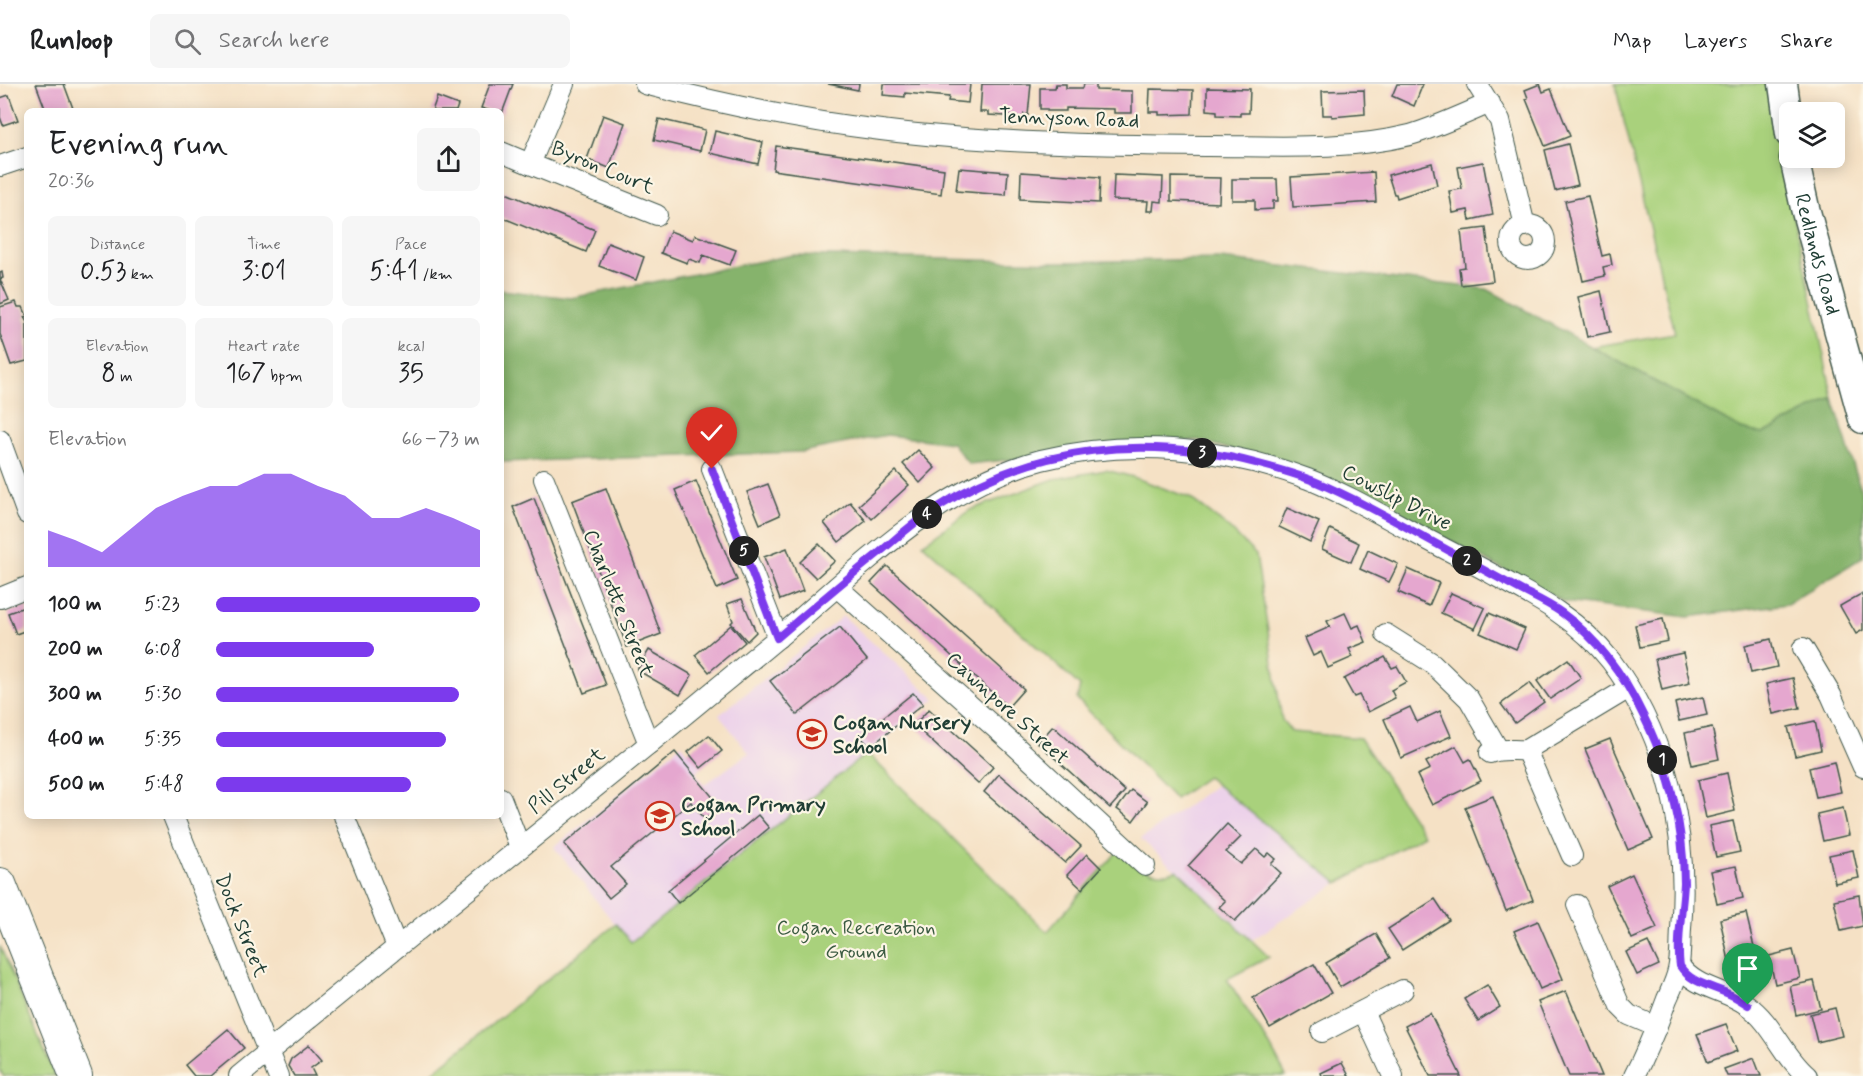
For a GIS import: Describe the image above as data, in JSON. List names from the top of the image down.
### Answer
{
  "streets": {
    "main road": ["Redlands Road"],
    "street": [
      "Tennyson Road",
      "Byron Court",
      "Cowslip Drive",
      "Charlotte Street",
      "Cawnpore Street",
      "Pill Street",
      "Dock Street"
    ]
  },
  "crossings": [
    ["Cowslip Drive", "Cawnpore Street"],
    ["Cowslip Drive", "Pill Street"],
    ["Charlotte Street", "Pill Street"],
    ["Cawnpore Street", "Pill Street"],
    ["Pill Street", "Dock Street"]
  ],
  "parks": ["Cogan Recreation Ground"],
  "places": {
    "school or university": ["Cogan Nursery School", "Cogan Primary School"]
  },
  "page": {
    "header": "Runloop",
    "search": "Search here",
    "nav": ["Map", "Layers", "Share"],
    "heading": ["Evening run", "20:36"],
    "stats": [
      ["Distance", "0.53 km"],
      ["Time", "3:01"],
      ["Pace", "5:41 /km"],
      ["Elevation", "8 m"],
      ["Heart rate", "167 bpm"],
      ["kcal", "35"]
    ],
    "chart": ["Elevation", "66–73 m"],
    "pins": [
      "3",
      "4",
      "5",
      "2",
      "1"
    ],
    "list": [
      {
        "name": "100 m",
        "note": "5:23"
      },
      {
        "name": "200 m",
        "note": "6:08"
      },
      {
        "name": "300 m",
        "note": "5:30"
      },
      {
        "name": "400 m",
        "note": "5:35"
      },
      {
        "name": "500 m",
        "note": "5:48"
      }
    ]
  }
}
